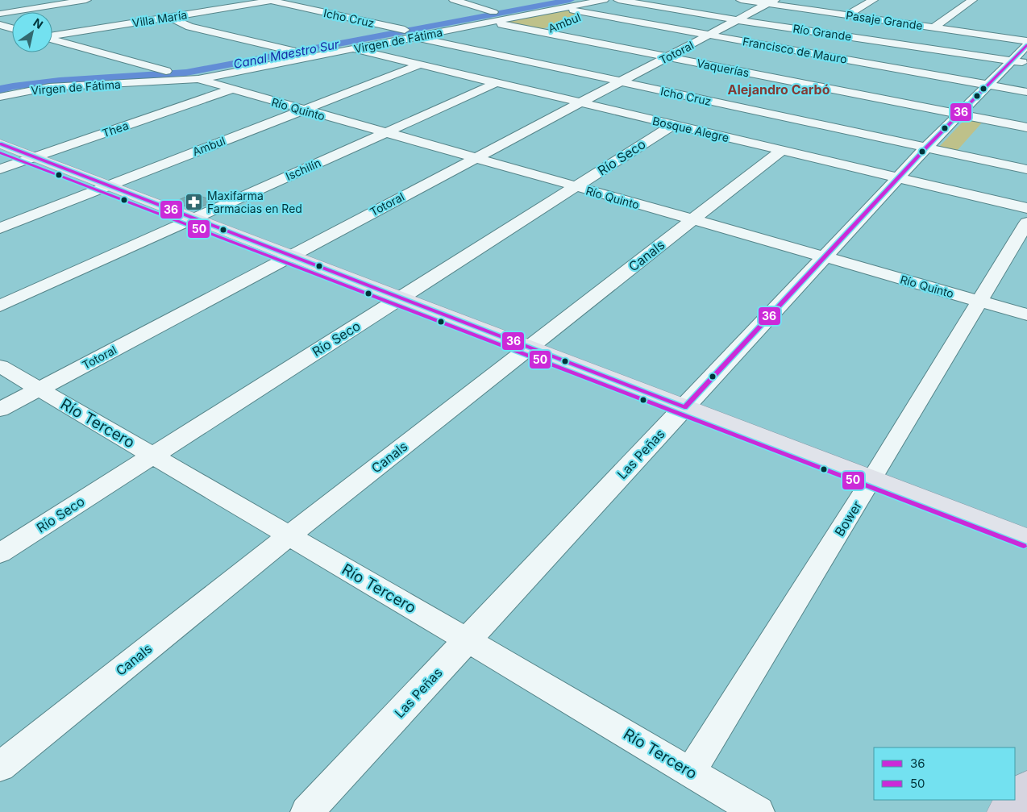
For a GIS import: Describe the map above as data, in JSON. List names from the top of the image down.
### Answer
{
  "streets": {
    "street": [
      "Icho Cruz",
      "Villa María",
      "Pasaje Grande",
      "Ambul",
      "Río Grande",
      "Virgen de Fátima",
      "Francisco de Mauro",
      "Totoral",
      "Vaquerías",
      "Río Quinto",
      "Thea",
      "Bosque Alegre",
      "Río Seco",
      "Ischilín",
      "Canals",
      "Río Tercero",
      "Las Peñas",
      "Bower"
    ]
  },
  "crossings": [
    ["Icho Cruz", "Villa María"],
    ["Icho Cruz", "Virgen de Fátima"],
    ["Icho Cruz", "Totoral"],
    ["Icho Cruz", "Las Peñas"],
    ["Pasaje Grande", "Totoral"],
    ["Ambul", "Francisco de Mauro"],
    ["Ambul", "Vaquerías"],
    ["Ambul", "Río Quinto"],
    ["Ambul", "Bosque Alegre"],
    ["Río Grande", "Totoral"],
    ["Río Grande", "Las Peñas"],
    ["Virgen de Fátima", "Francisco de Mauro"],
    ["Virgen de Fátima", "Vaquerías"],
    ["Virgen de Fátima", "Río Quinto"],
    ["Virgen de Fátima", "Bosque Alegre"],
    ["Francisco de Mauro", "Totoral"],
    ["Francisco de Mauro", "Las Peñas"],
    ["Totoral", "Vaquerías"],
    ["Totoral", "Río Quinto"],
    ["Totoral", "Bosque Alegre"],
    ["Totoral", "Río Tercero"],
    ["Vaquerías", "Las Peñas"],
    ["Río Quinto", "Thea"],
    ["Río Quinto", "Río Seco"],
    ["Río Quinto", "Ischilín"],
    ["Río Quinto", "Canals"],
    ["Río Quinto", "Las Peñas"],
    ["Río Quinto", "Bower"],
    ["Bosque Alegre", "Río Seco"],
    ["Bosque Alegre", "Ischilín"],
    ["Bosque Alegre", "Canals"],
    ["Bosque Alegre", "Las Peñas"],
    ["Río Seco", "Río Tercero"],
    ["Canals", "Río Tercero"],
    ["Río Tercero", "Las Peñas"],
    ["Río Tercero", "Bower"]
  ],
  "districts": ["Alejandro Carbó"],
  "water": ["Canal Maestro Sur"],
  "places": {
    "pharmacy": ["Maxifarma Farmacias en Red"]
  },
  "lines": ["transit line 36", "transit line 50"],
  "legend": ["36", "50"],
  "north": "top right"
}
